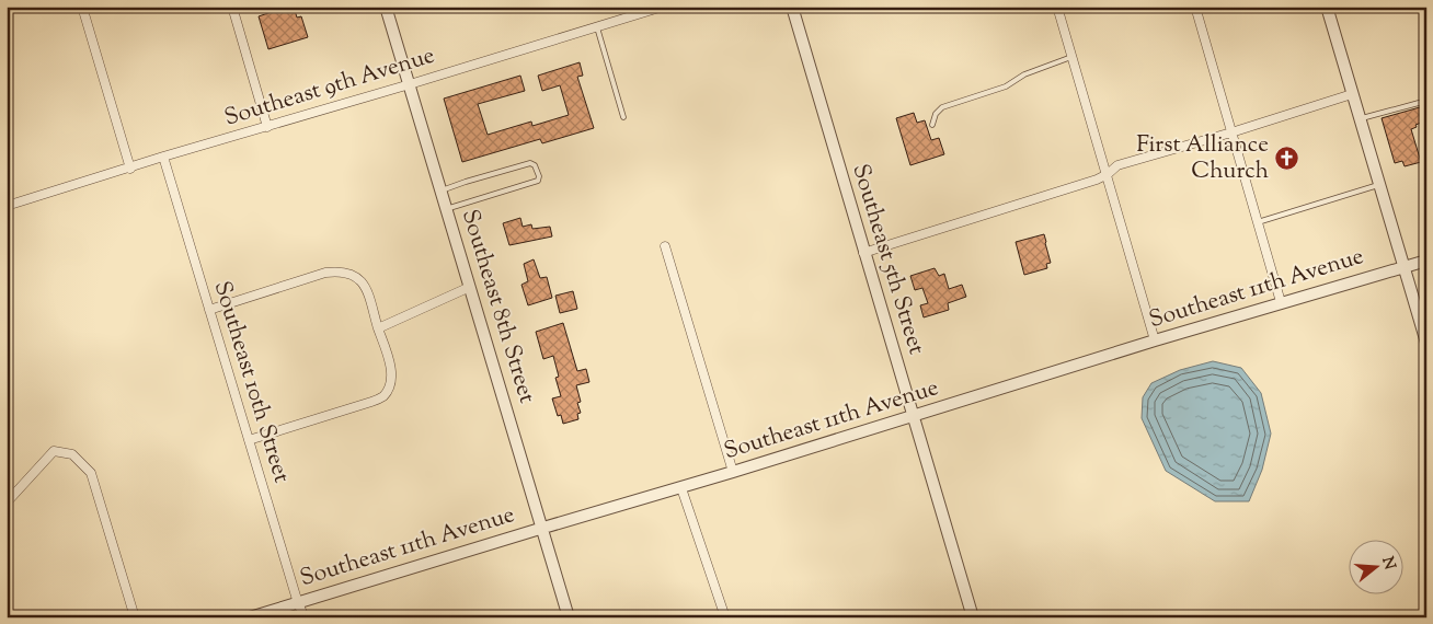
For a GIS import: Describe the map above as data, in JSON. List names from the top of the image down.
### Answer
{
  "streets": {
    "street": [
      "Southeast 9th Avenue",
      "Southeast 5th Street",
      "Southeast 11th Avenue",
      "Southeast 8th Street",
      "Southeast 10th Street"
    ]
  },
  "crossings": [
    ["Southeast 9th Avenue", "Southeast 8th Street"],
    ["Southeast 9th Avenue", "Southeast 10th Street"],
    ["Southeast 5th Street", "Southeast 11th Avenue"],
    ["Southeast 11th Avenue", "Southeast 8th Street"],
    ["Southeast 11th Avenue", "Southeast 10th Street"]
  ],
  "places": {
    "church": ["First Alliance Church"]
  },
  "north": "right"
}
